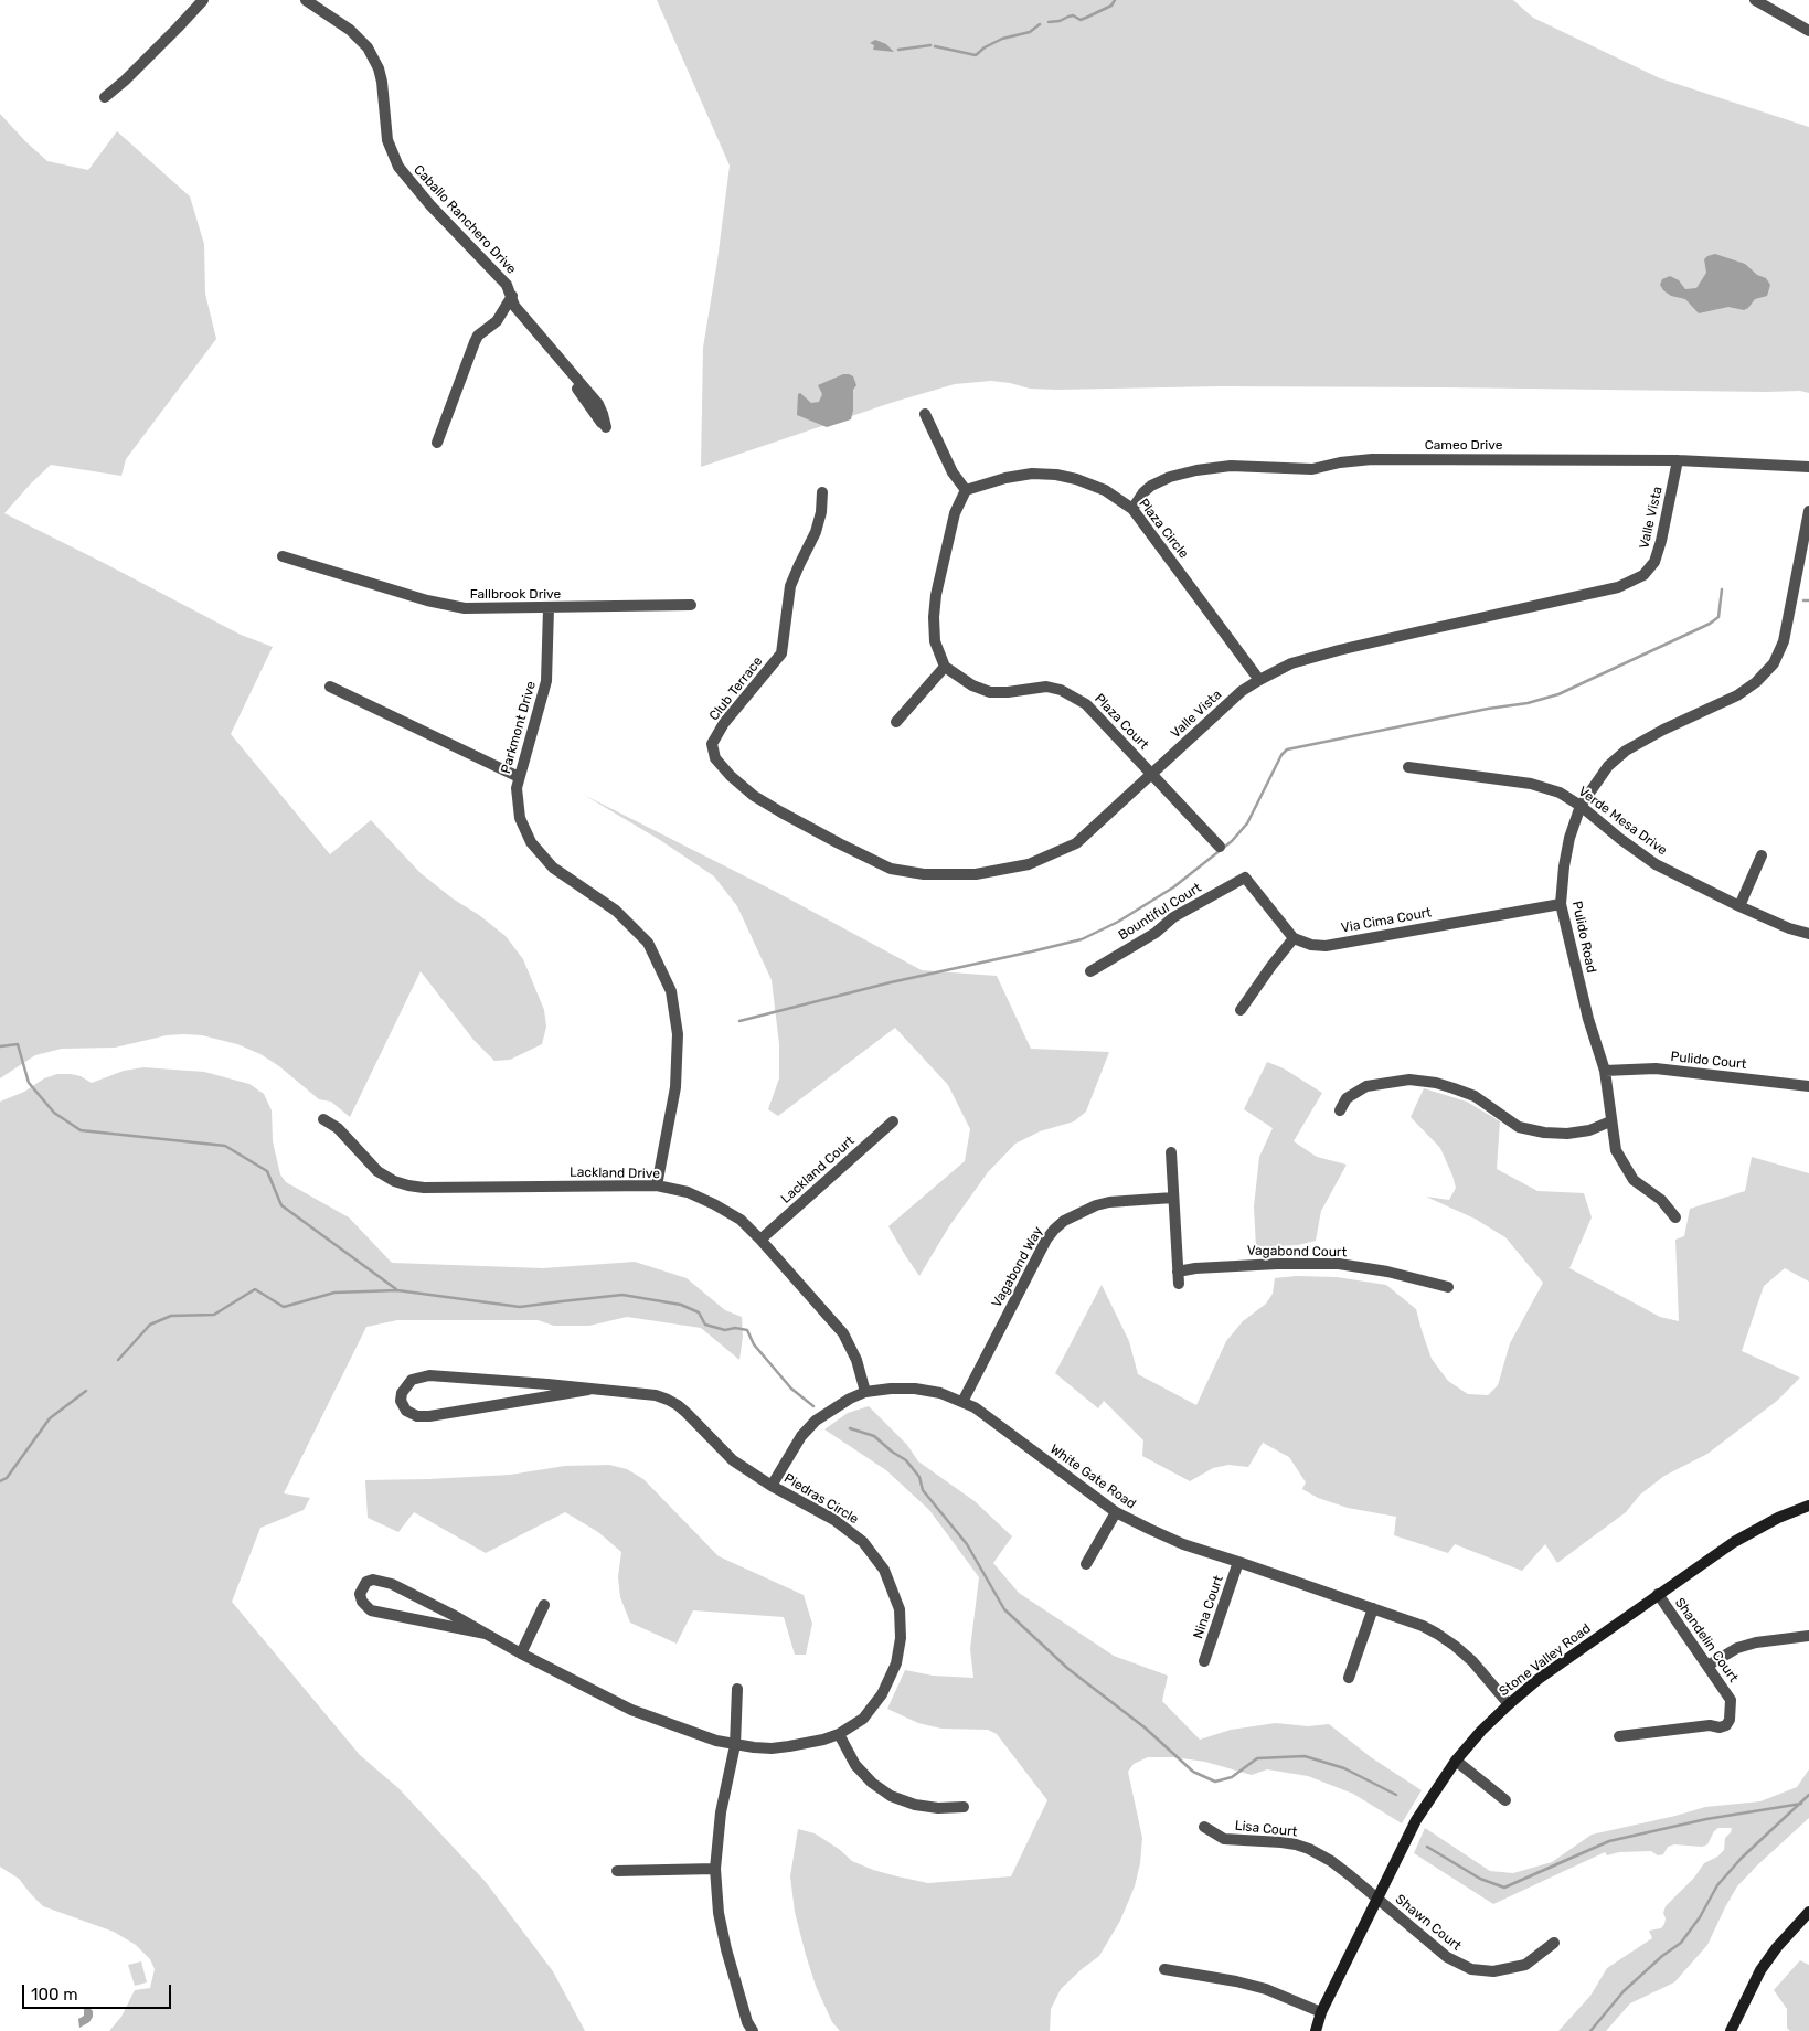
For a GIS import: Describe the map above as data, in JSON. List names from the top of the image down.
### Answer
{
  "streets": {
    "street": [
      "Caballo Ranchero Drive",
      "Cameo Drive",
      "Valle Vista",
      "Plaza Circle",
      "Fallbrook Drive",
      "Club Terrace",
      "Plaza Court",
      "Parkmont Drive",
      "Verde Mesa Drive",
      "Bountiful Court",
      "Via Cima Court",
      "Pulido Road",
      "Pulido Court",
      "Lackland Court",
      "Lackland Drive",
      "Vagabond Court",
      "Vagabond Way",
      "White Gate Road",
      "Piedras Circle",
      "Nina Court",
      "Shandelin Court",
      "Stone Valley Road",
      "Lisa Court",
      "Shawn Court"
    ]
  },
  "crossings": [
    ["Cameo Drive", "Valle Vista"],
    ["Cameo Drive", "Plaza Circle"],
    ["Valle Vista", "Plaza Circle"],
    ["Valle Vista", "Club Terrace"],
    ["Valle Vista", "Plaza Court"],
    ["Fallbrook Drive", "Parkmont Drive"],
    ["Parkmont Drive", "Lackland Drive"],
    ["Verde Mesa Drive", "Pulido Road"],
    ["Bountiful Court", "Via Cima Court"],
    ["Via Cima Court", "Pulido Road"],
    ["Pulido Road", "Pulido Court"],
    ["Lackland Court", "Lackland Drive"],
    ["Lackland Drive", "White Gate Road"],
    ["Vagabond Way", "White Gate Road"],
    ["White Gate Road", "Piedras Circle"],
    ["White Gate Road", "Nina Court"],
    ["White Gate Road", "Stone Valley Road"],
    ["Shandelin Court", "Stone Valley Road"],
    ["Stone Valley Road", "Lisa Court"],
    ["Stone Valley Road", "Shawn Court"],
    ["Lisa Court", "Shawn Court"]
  ],
  "scale_bar": "100 m"
}
